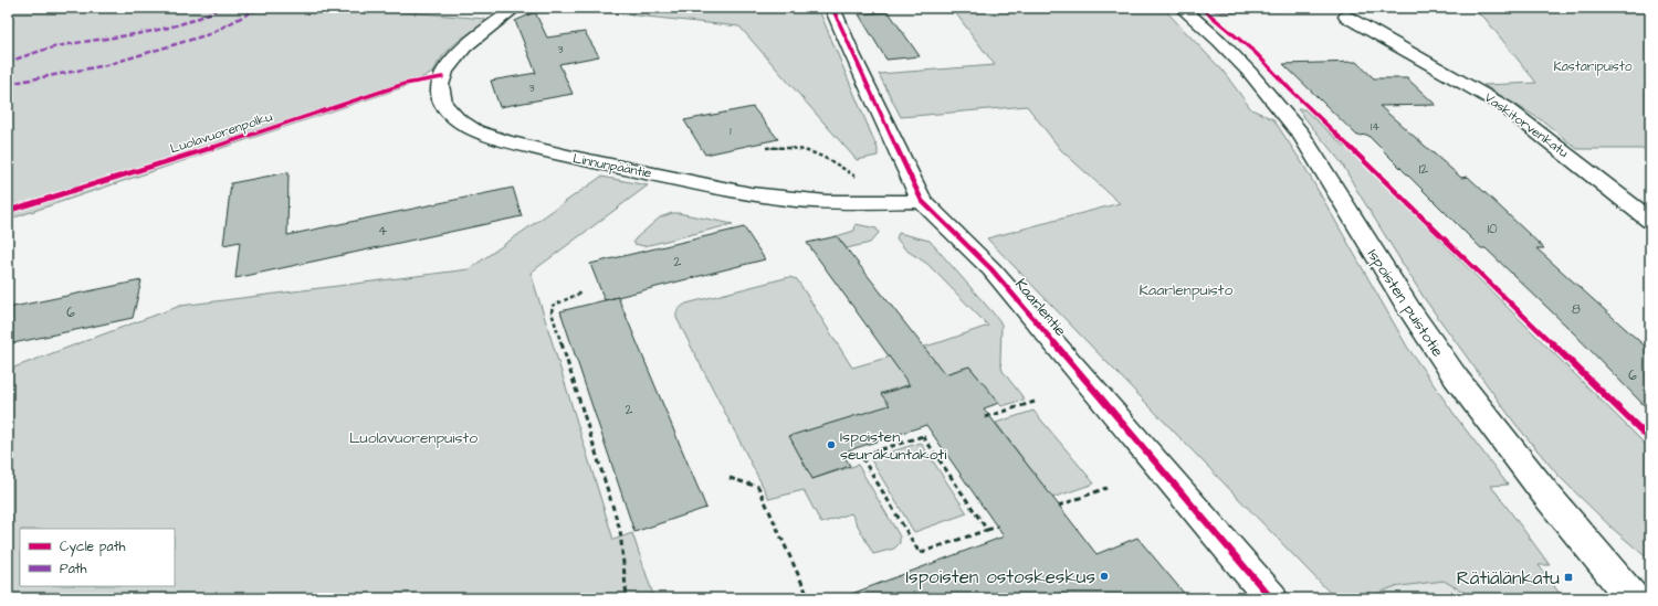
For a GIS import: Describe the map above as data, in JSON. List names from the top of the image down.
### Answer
{
  "streets": {
    "street": [
      "Vaskitorvenkatu",
      "Linnunpääntie",
      "Ispoisten puistotie",
      "Kaarlentie"
    ],
    "cycle path": ["Luolavuorenpolku"]
  },
  "crossings": [
    ["Linnunpääntie", "Kaarlentie"]
  ],
  "parks": ["Kastaripuisto", "Kaarlenpuisto", "Luolavuorenpuisto"],
  "places": {
    "other": ["Ispoisten seurakuntakoti", "Ispoisten ostoskeskus"],
    "transit": ["Rätiälänkatu"]
  },
  "house_numbers": [
    "3",
    "3",
    "14",
    "1",
    "12",
    "10",
    "4",
    "2",
    "8",
    "6",
    "6",
    "2"
  ],
  "legend": ["Cycle path", "Path"]
}
